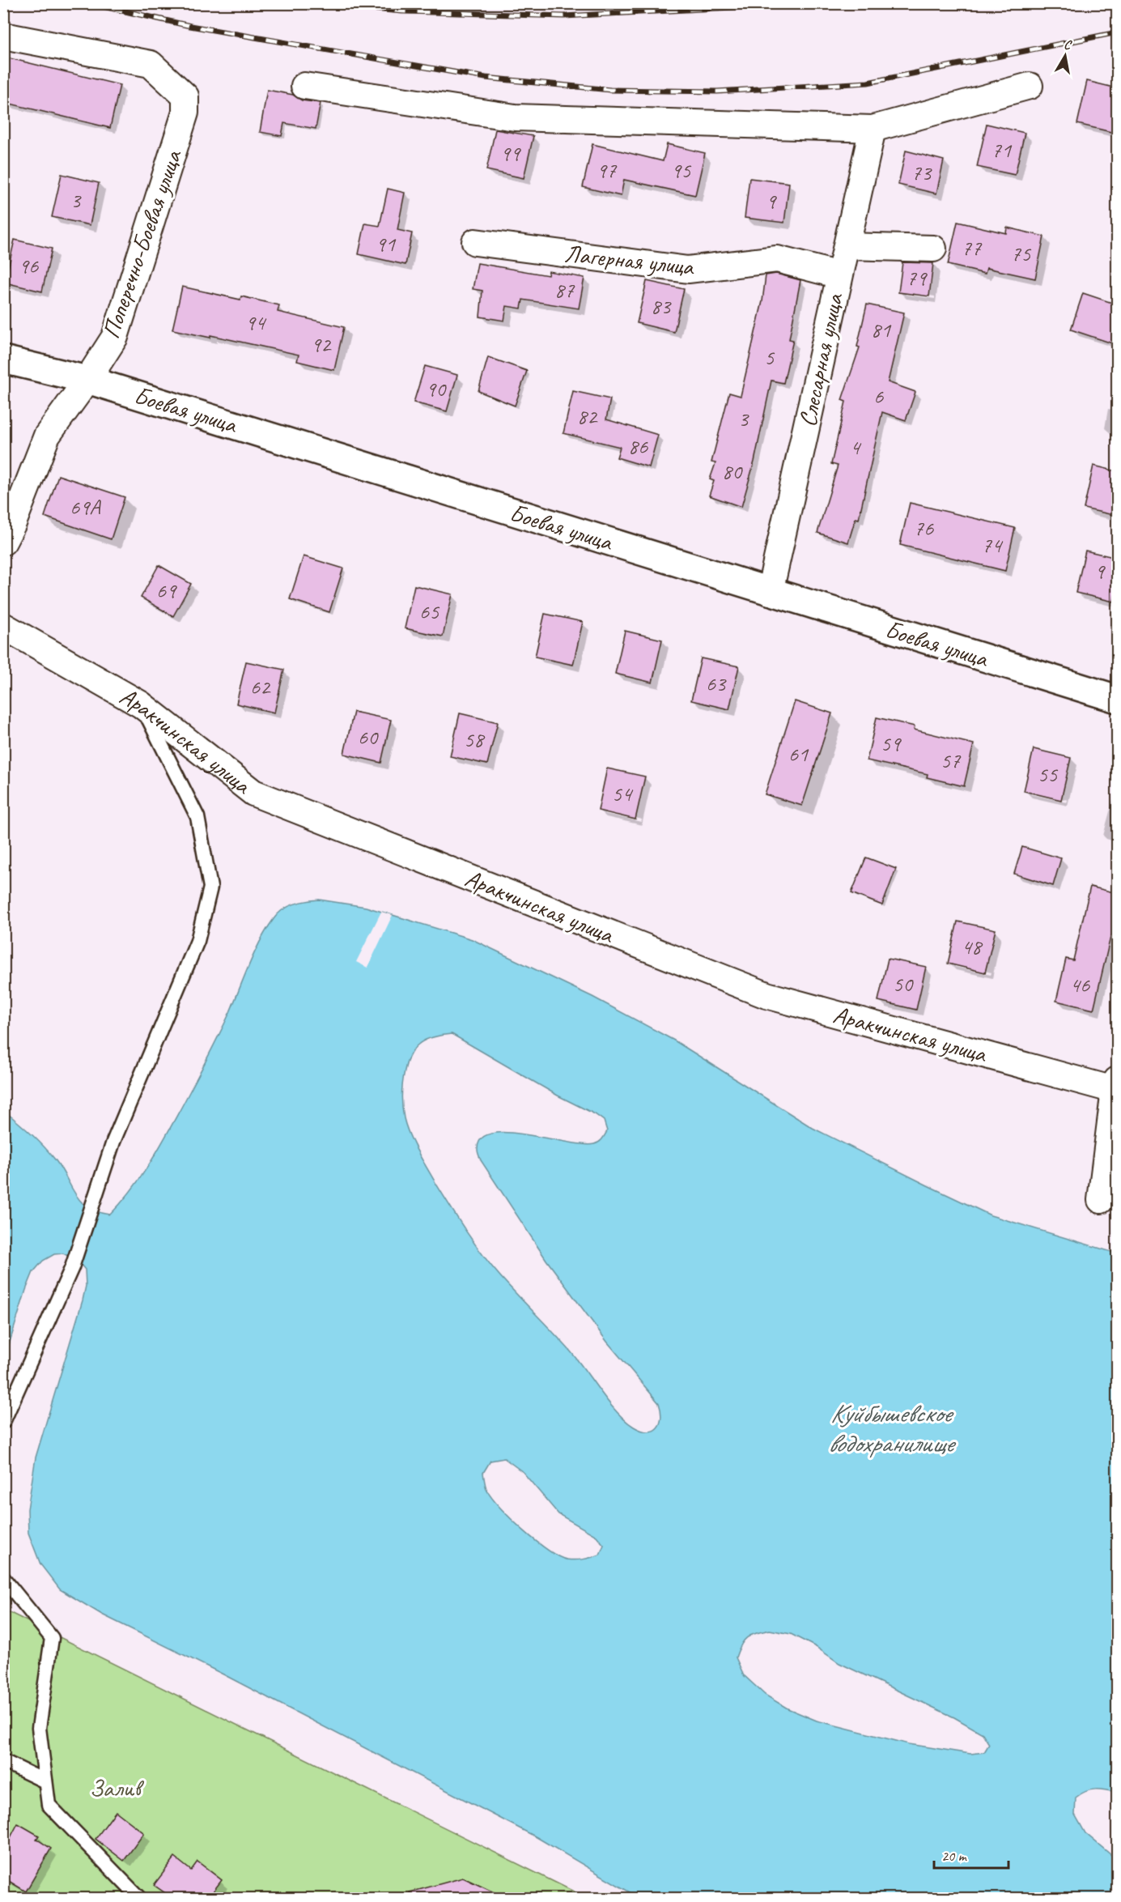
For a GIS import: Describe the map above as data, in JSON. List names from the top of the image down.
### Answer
{
  "streets": {
    "main road": ["Боевая улица"],
    "street": [
      "Поперечно-Боевая улица",
      "Лагерная улица",
      "Слесарная улица",
      "Аракчинская улица"
    ]
  },
  "crossings": [
    ["Поперечно-Боевая улица", "Боевая улица"],
    ["Лагерная улица", "Слесарная улица"],
    ["Слесарная улица", "Боевая улица"]
  ],
  "water": ["Куйбышевское водохранилище"],
  "parks": ["Залив"],
  "house_numbers": [
    "71",
    "99",
    "97",
    "95",
    "73",
    "3",
    "9",
    "91",
    "77",
    "75",
    "96",
    "79",
    "87",
    "83",
    "94",
    "81",
    "92",
    "5",
    "90",
    "6",
    "82",
    "3",
    "86",
    "4",
    "80",
    "69А",
    "76",
    "74",
    "9",
    "69",
    "65",
    "63",
    "62",
    "60",
    "58",
    "59",
    "61",
    "57",
    "55",
    "54",
    "48",
    "50",
    "46"
  ],
  "scale_bar": "20 m",
  "north": "top"
}
